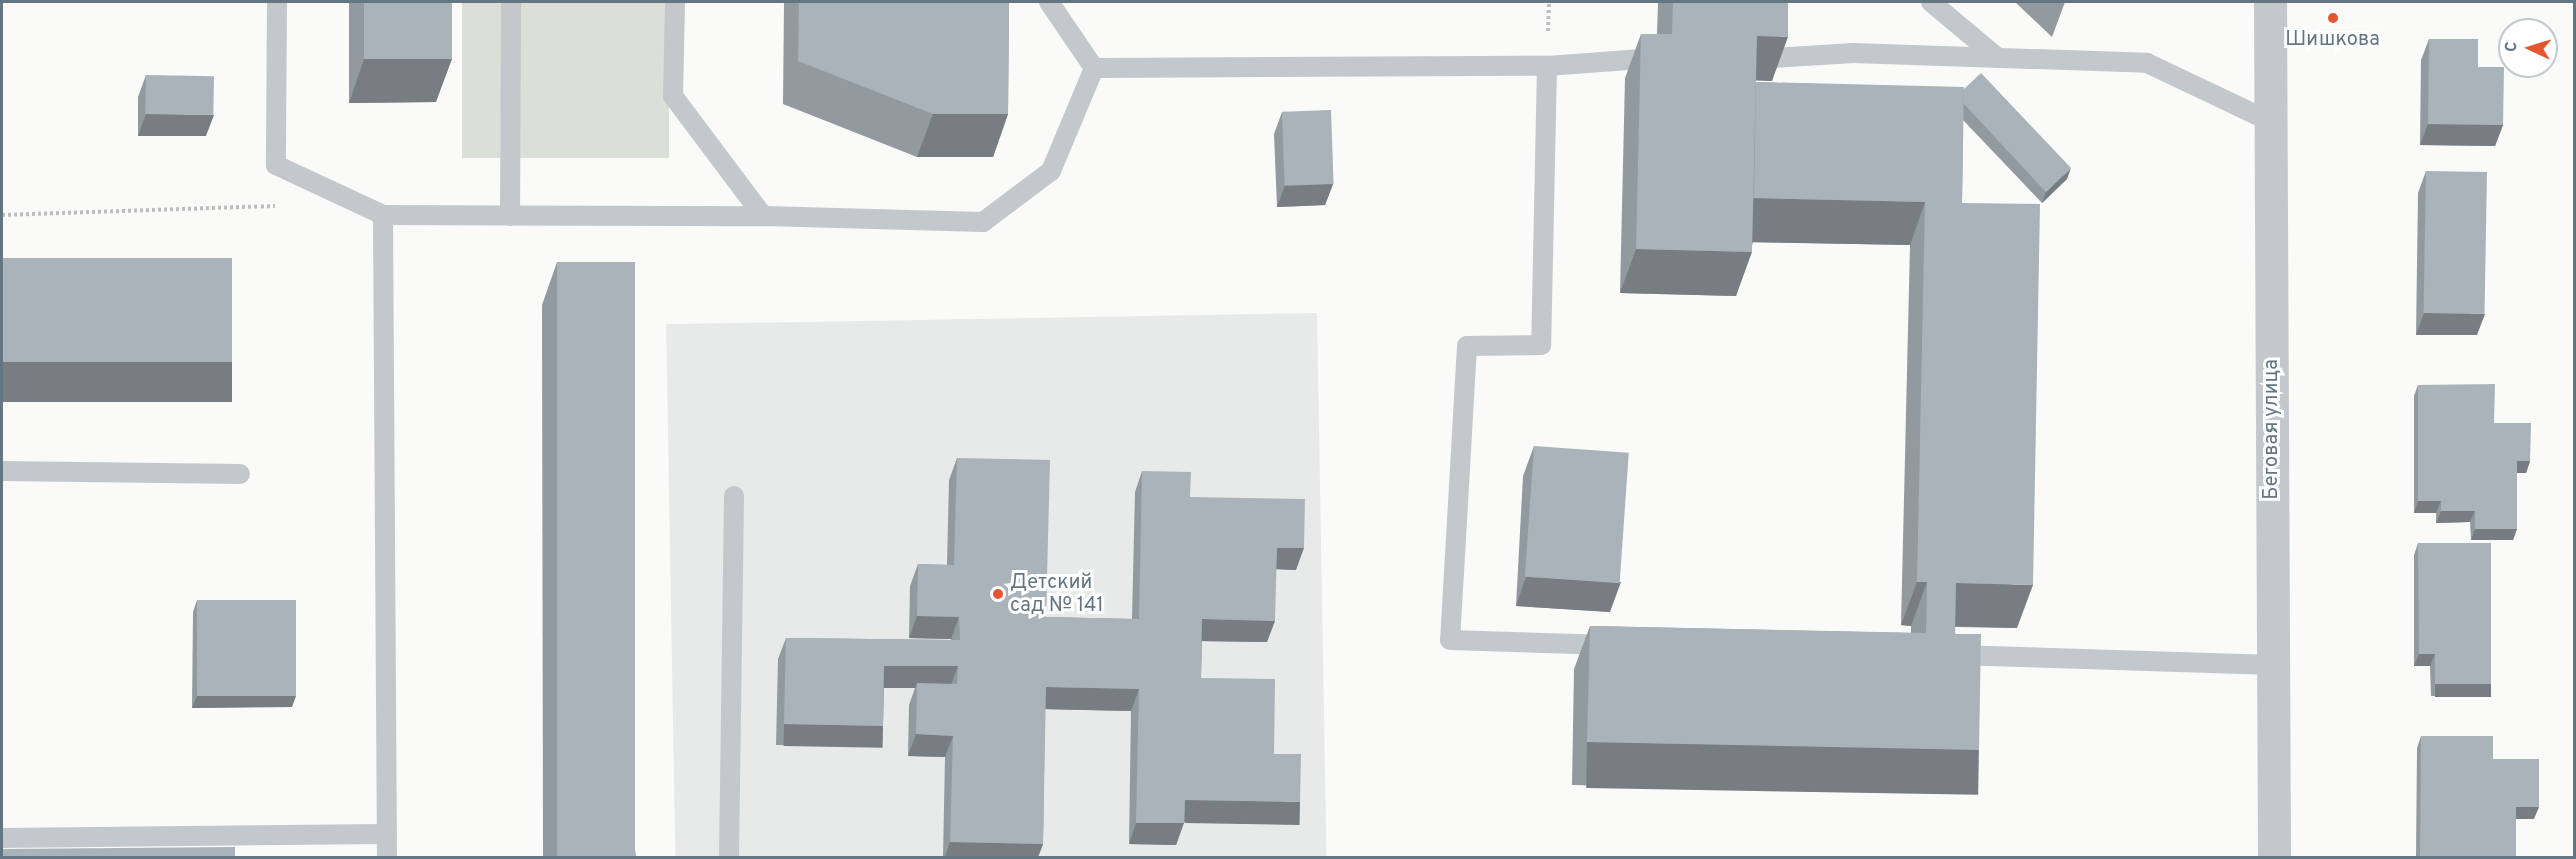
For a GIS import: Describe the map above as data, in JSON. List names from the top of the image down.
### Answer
{
  "streets": {
    "street": ["Беговая улица"]
  },
  "places": ["Шишкова", "Детский сад № 141"],
  "north": "left"
}
